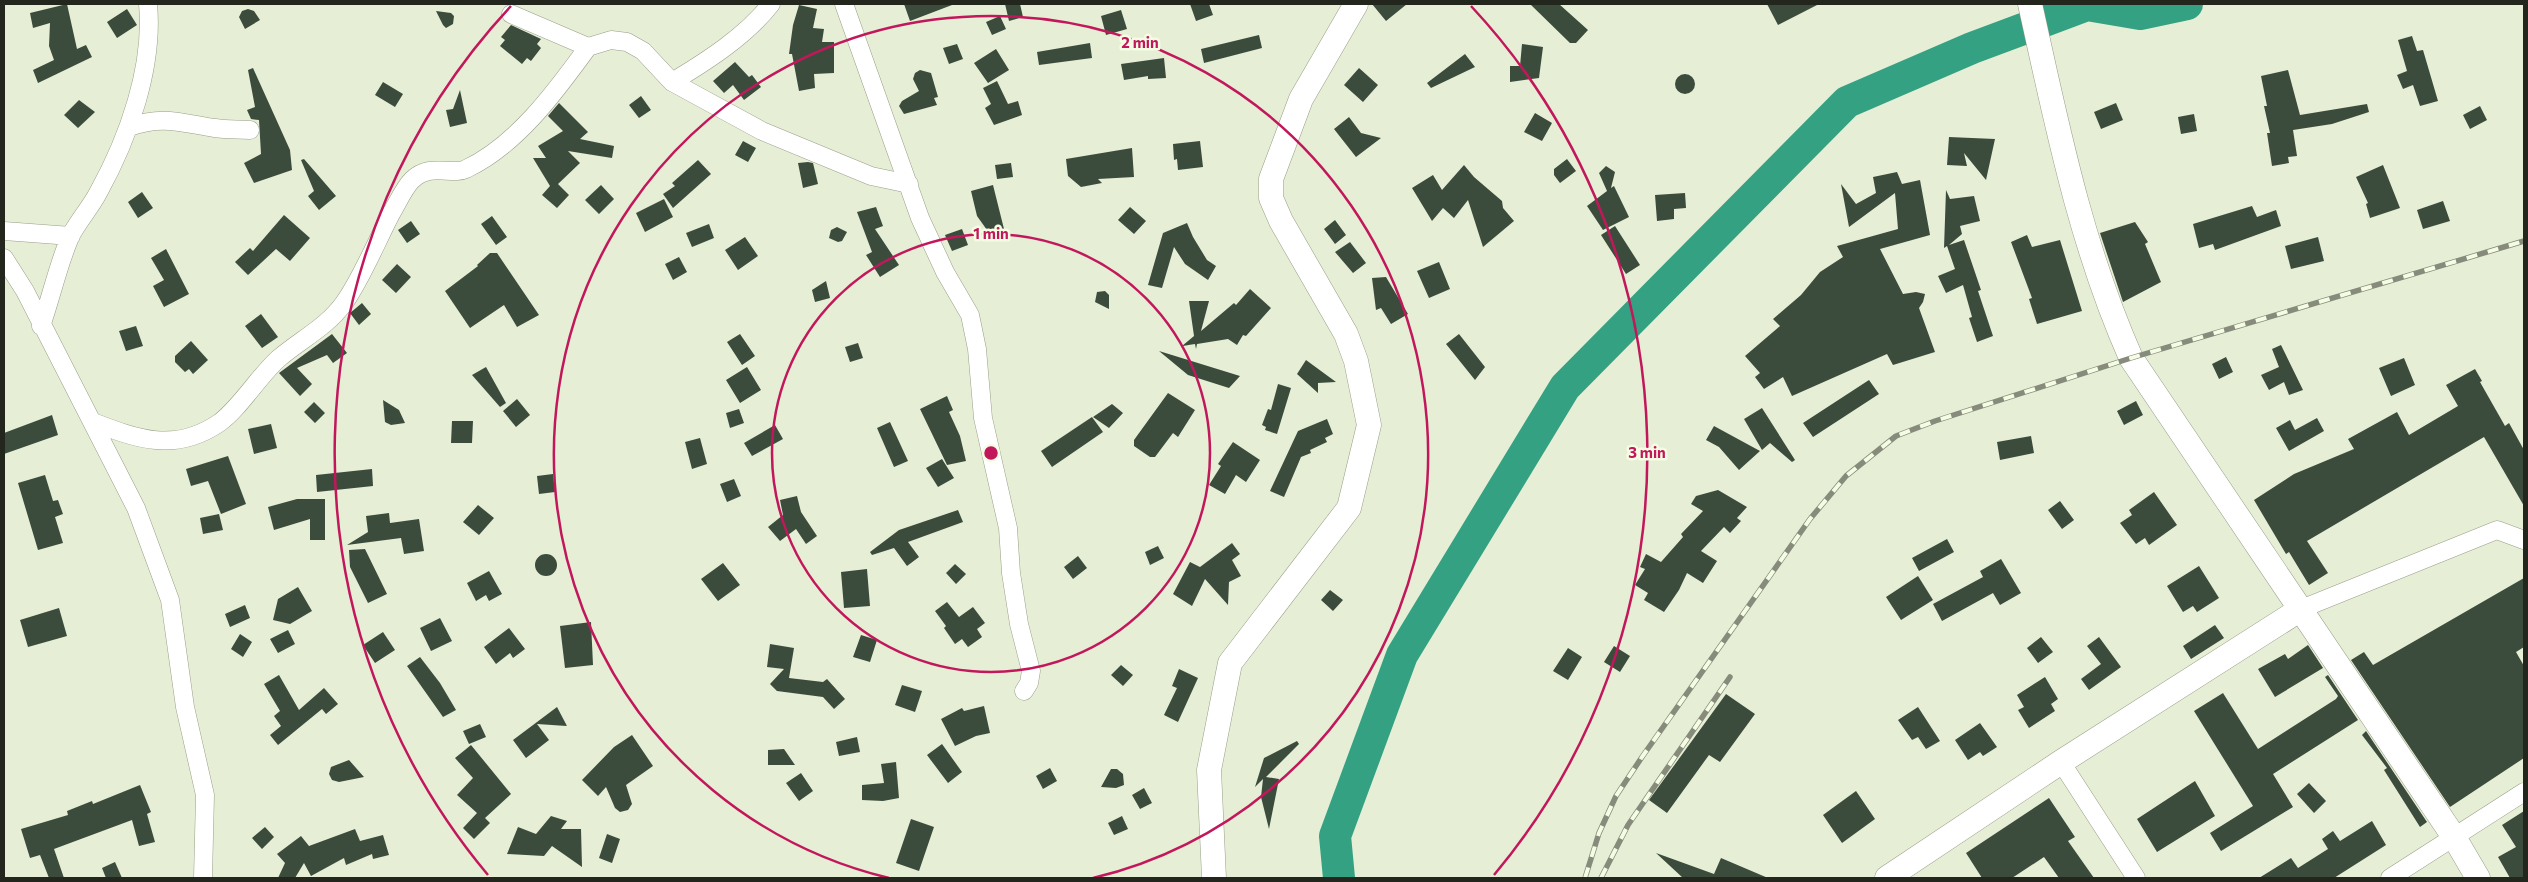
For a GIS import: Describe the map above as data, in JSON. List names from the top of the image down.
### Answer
{
  "rings": ["2 min", "1 min", "3 min"]
}
